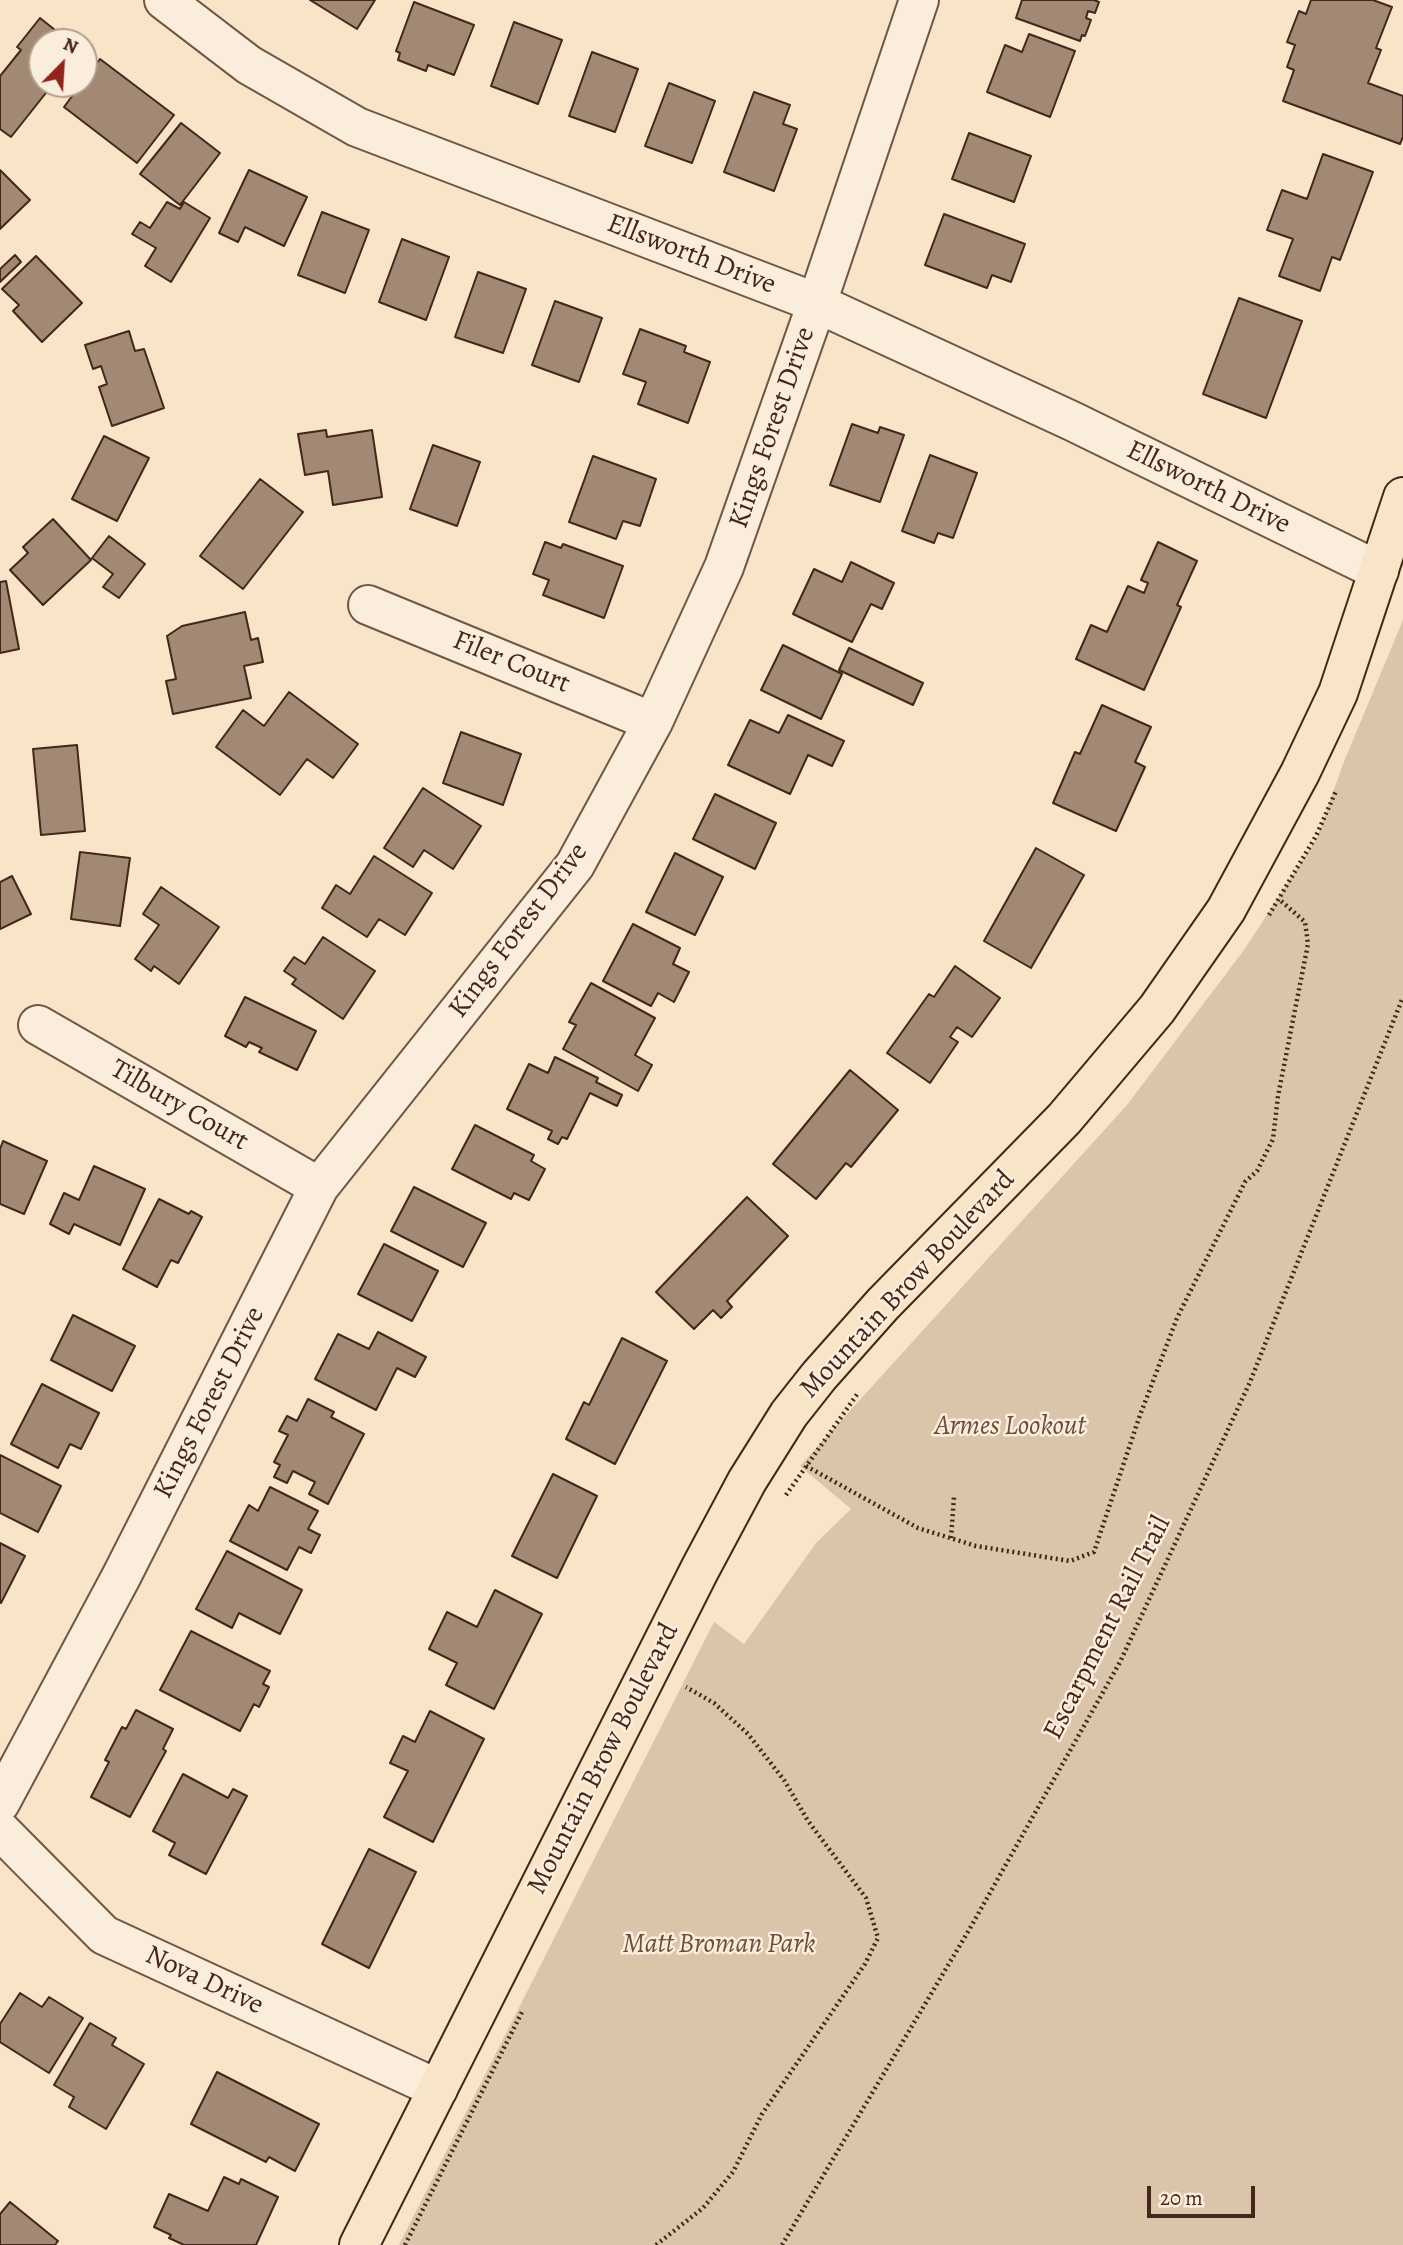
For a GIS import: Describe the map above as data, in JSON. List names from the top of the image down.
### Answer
{
  "streets": {
    "main road": ["Mountain Brow Boulevard"],
    "street": [
      "Ellsworth Drive",
      "Kings Forest Drive",
      "Filer Court",
      "Tilbury Court",
      "Nova Drive"
    ],
    "path": ["Escarpment Rail Trail"]
  },
  "crossings": [
    ["Ellsworth Drive", "Kings Forest Drive"],
    ["Ellsworth Drive", "Mountain Brow Boulevard"],
    ["Kings Forest Drive", "Filer Court"],
    ["Kings Forest Drive", "Tilbury Court"],
    ["Mountain Brow Boulevard", "Nova Drive"]
  ],
  "parks": ["Armes Lookout", "Matt Broman Park"],
  "scale_bar": "20 m",
  "north": "top right"
}
